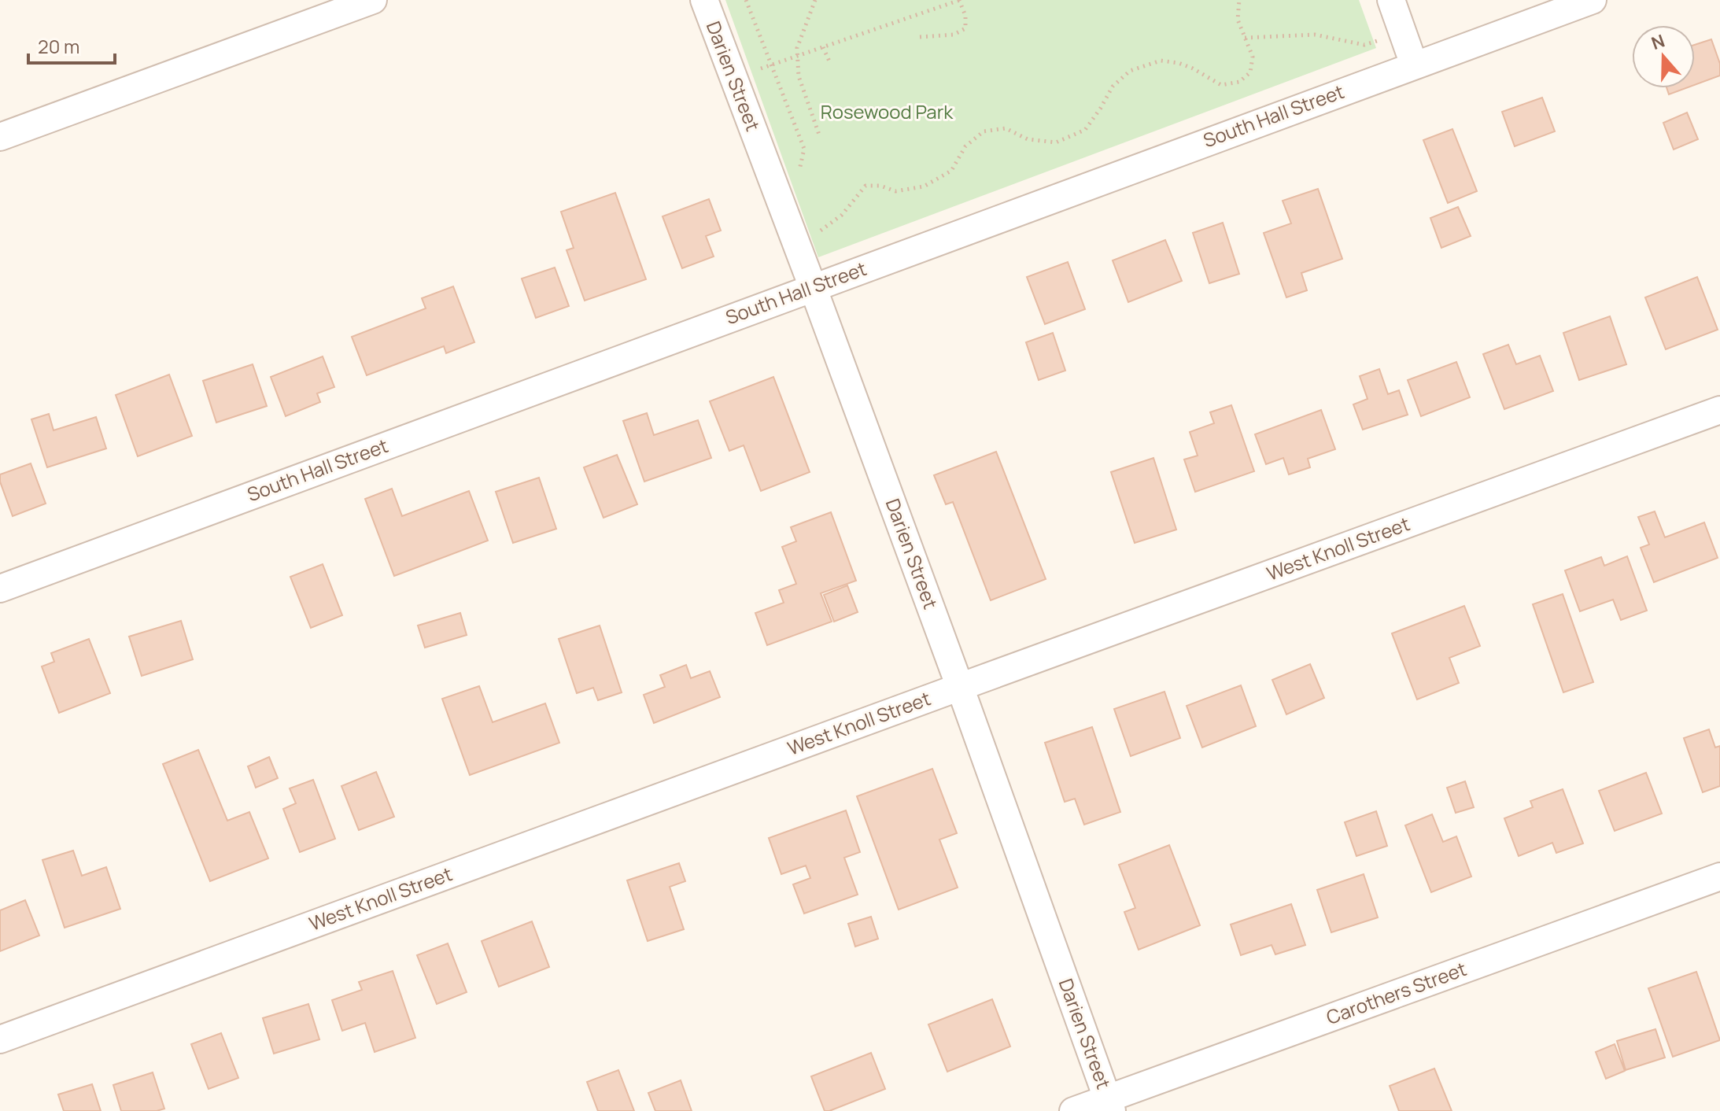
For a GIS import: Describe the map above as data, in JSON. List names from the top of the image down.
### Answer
{
  "streets": {
    "street": [
      "Darien Street",
      "South Hall Street",
      "West Knoll Street",
      "Carothers Street"
    ]
  },
  "crossings": [
    ["Darien Street", "South Hall Street"],
    ["Darien Street", "West Knoll Street"],
    ["Darien Street", "Carothers Street"]
  ],
  "parks": ["Rosewood Park"],
  "scale_bar": "20 m",
  "north": "top"
}
